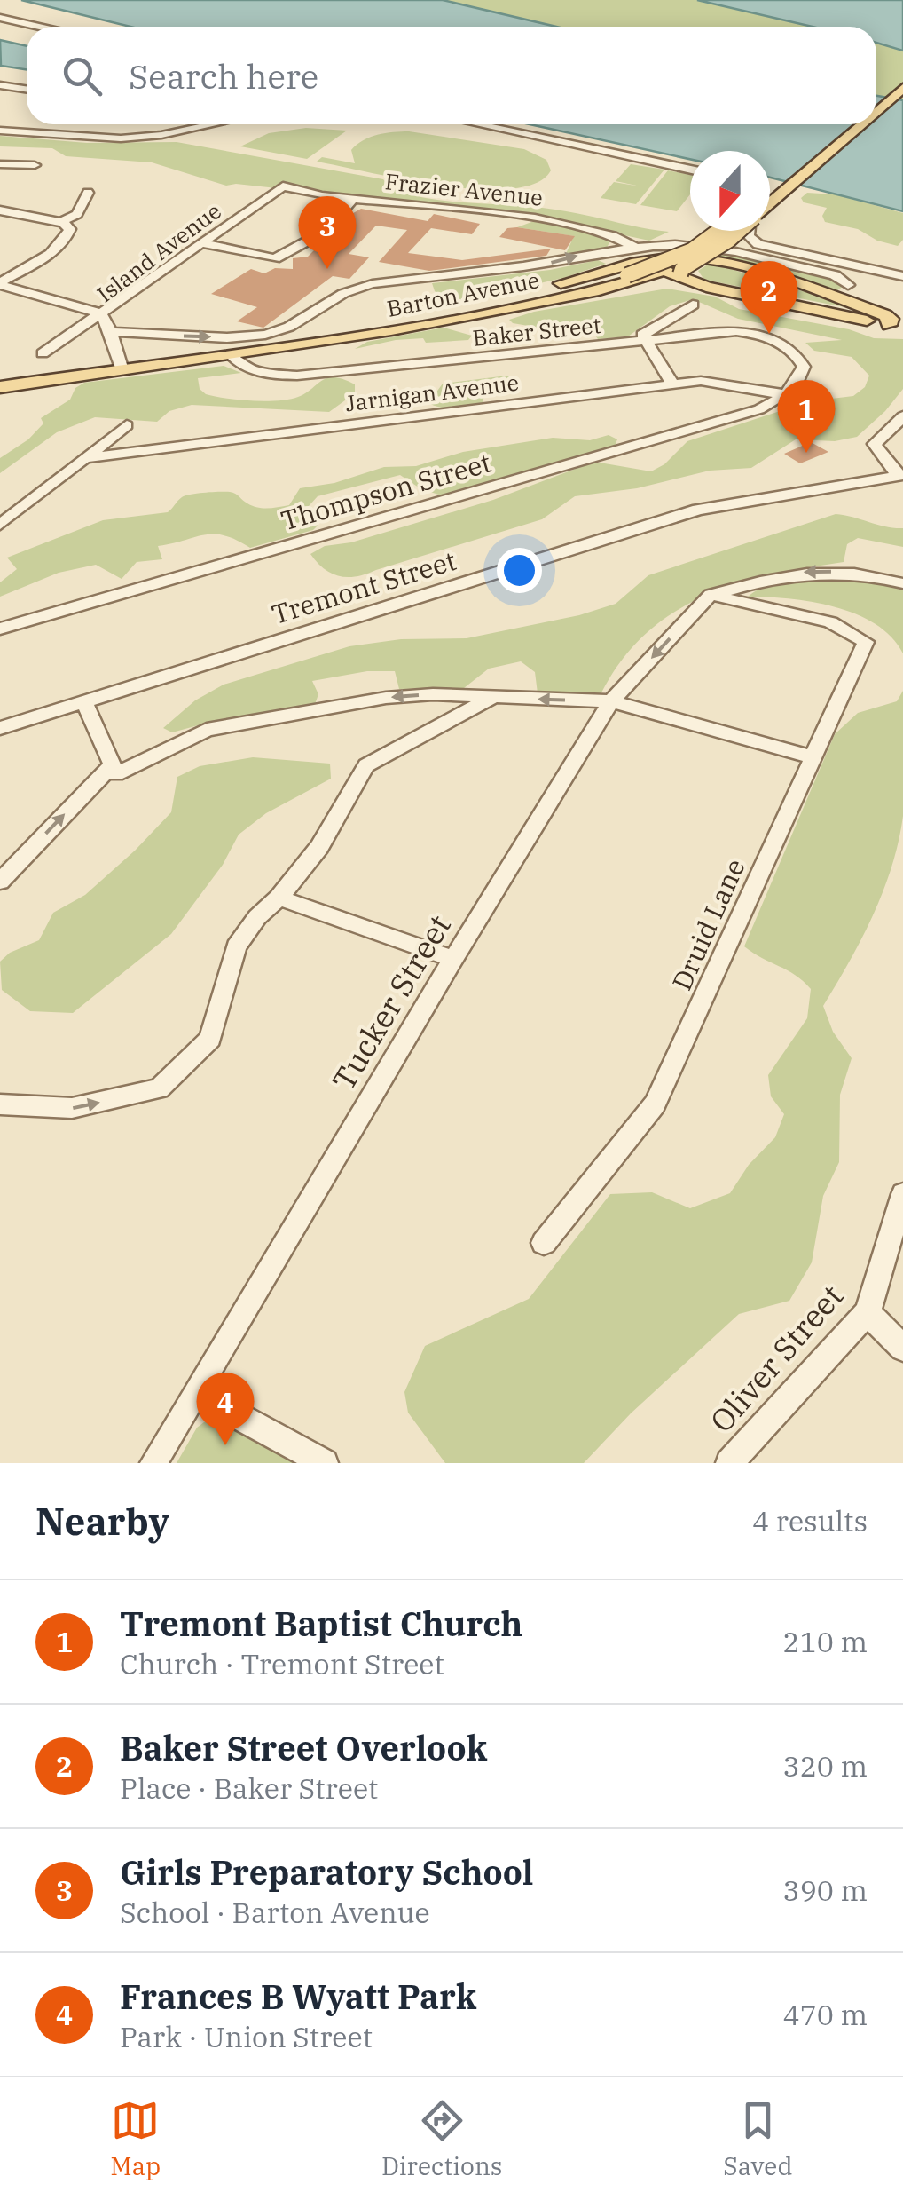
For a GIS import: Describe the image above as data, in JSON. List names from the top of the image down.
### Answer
{
  "streets": {
    "main road": ["Barton Avenue"],
    "street": [
      "Frazier Avenue",
      "Island Avenue",
      "Baker Street",
      "Jarnigan Avenue",
      "Thompson Street",
      "Tremont Street",
      "Druid Lane",
      "Tucker Street",
      "Oliver Street"
    ]
  },
  "crossings": [
    ["Frazier Avenue", "Island Avenue"],
    ["Island Avenue", "Barton Avenue"],
    ["Barton Avenue", "Baker Street"],
    ["Baker Street", "Jarnigan Avenue"],
    ["Baker Street", "Thompson Street"],
    ["Jarnigan Avenue", "Thompson Street"],
    ["Druid Lane", "Tucker Street"]
  ],
  "north": "bottom",
  "page": {
    "search": "Search here",
    "pins": [
      "3",
      "2",
      "1",
      "4"
    ],
    "heading": ["Nearby", "4 results"],
    "list": [
      {
        "mark": "1",
        "name": "Tremont Baptist Church",
        "note": "Church · Tremont Street",
        "value": "210 m"
      },
      {
        "mark": "2",
        "name": "Baker Street Overlook",
        "note": "Place · Baker Street",
        "value": "320 m"
      },
      {
        "mark": "3",
        "name": "Girls Preparatory School",
        "note": "School · Barton Avenue",
        "value": "390 m"
      },
      {
        "mark": "4",
        "name": "Frances B Wyatt Park",
        "note": "Park · Union Street",
        "value": "470 m"
      }
    ],
    "nav": ["Map", "Directions", "Saved"]
  }
}
